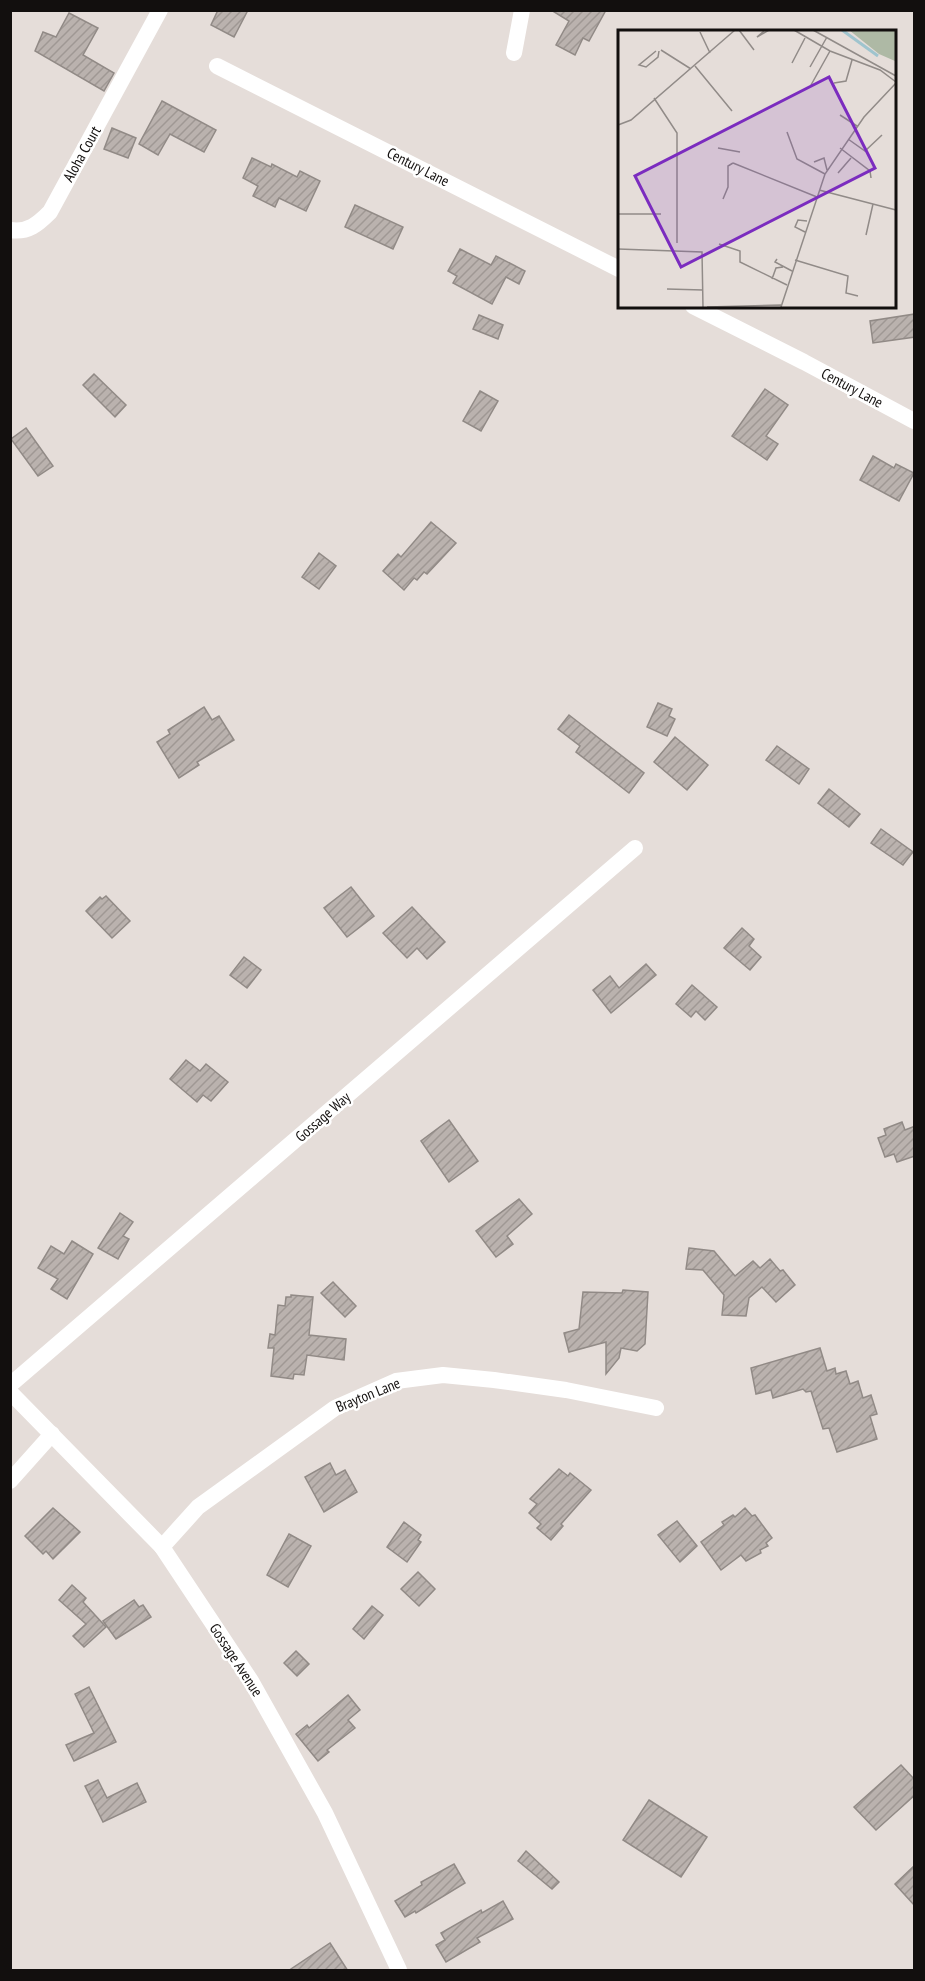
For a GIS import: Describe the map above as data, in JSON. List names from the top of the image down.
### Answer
{
  "streets": {
    "street": [
      "Aloha Court",
      "Century Lane",
      "Gossage Way",
      "Brayton Lane",
      "Gossage Avenue"
    ]
  },
  "crossings": [
    ["Brayton Lane", "Gossage Avenue"]
  ]
}
